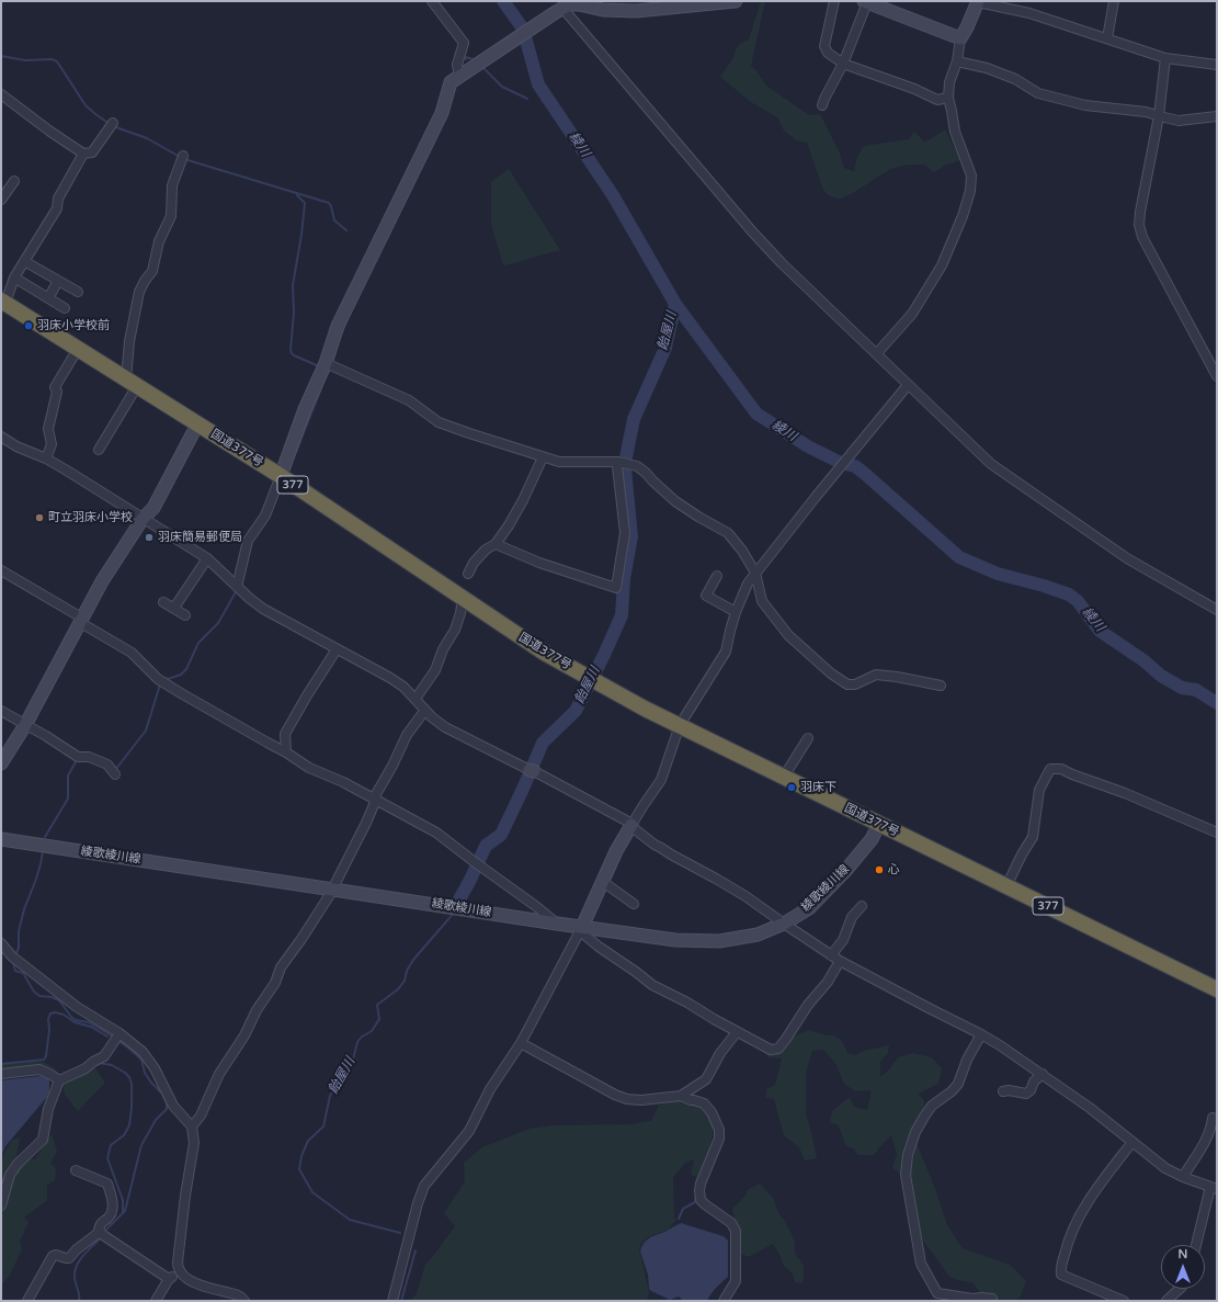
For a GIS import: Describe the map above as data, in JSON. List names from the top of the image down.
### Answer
{
  "streets": {
    "highway": ["国道377号", "377"],
    "street": ["綾歌綾川線"]
  },
  "crossings": [
    ["国道377号", "綾歌綾川線"]
  ],
  "water": ["綾川", "飴屋川"],
  "places": [
    "羽床小学校前",
    "町立羽床小学校",
    "羽床簡易郵便局",
    "羽床下",
    "心"
  ],
  "north": "top"
}
